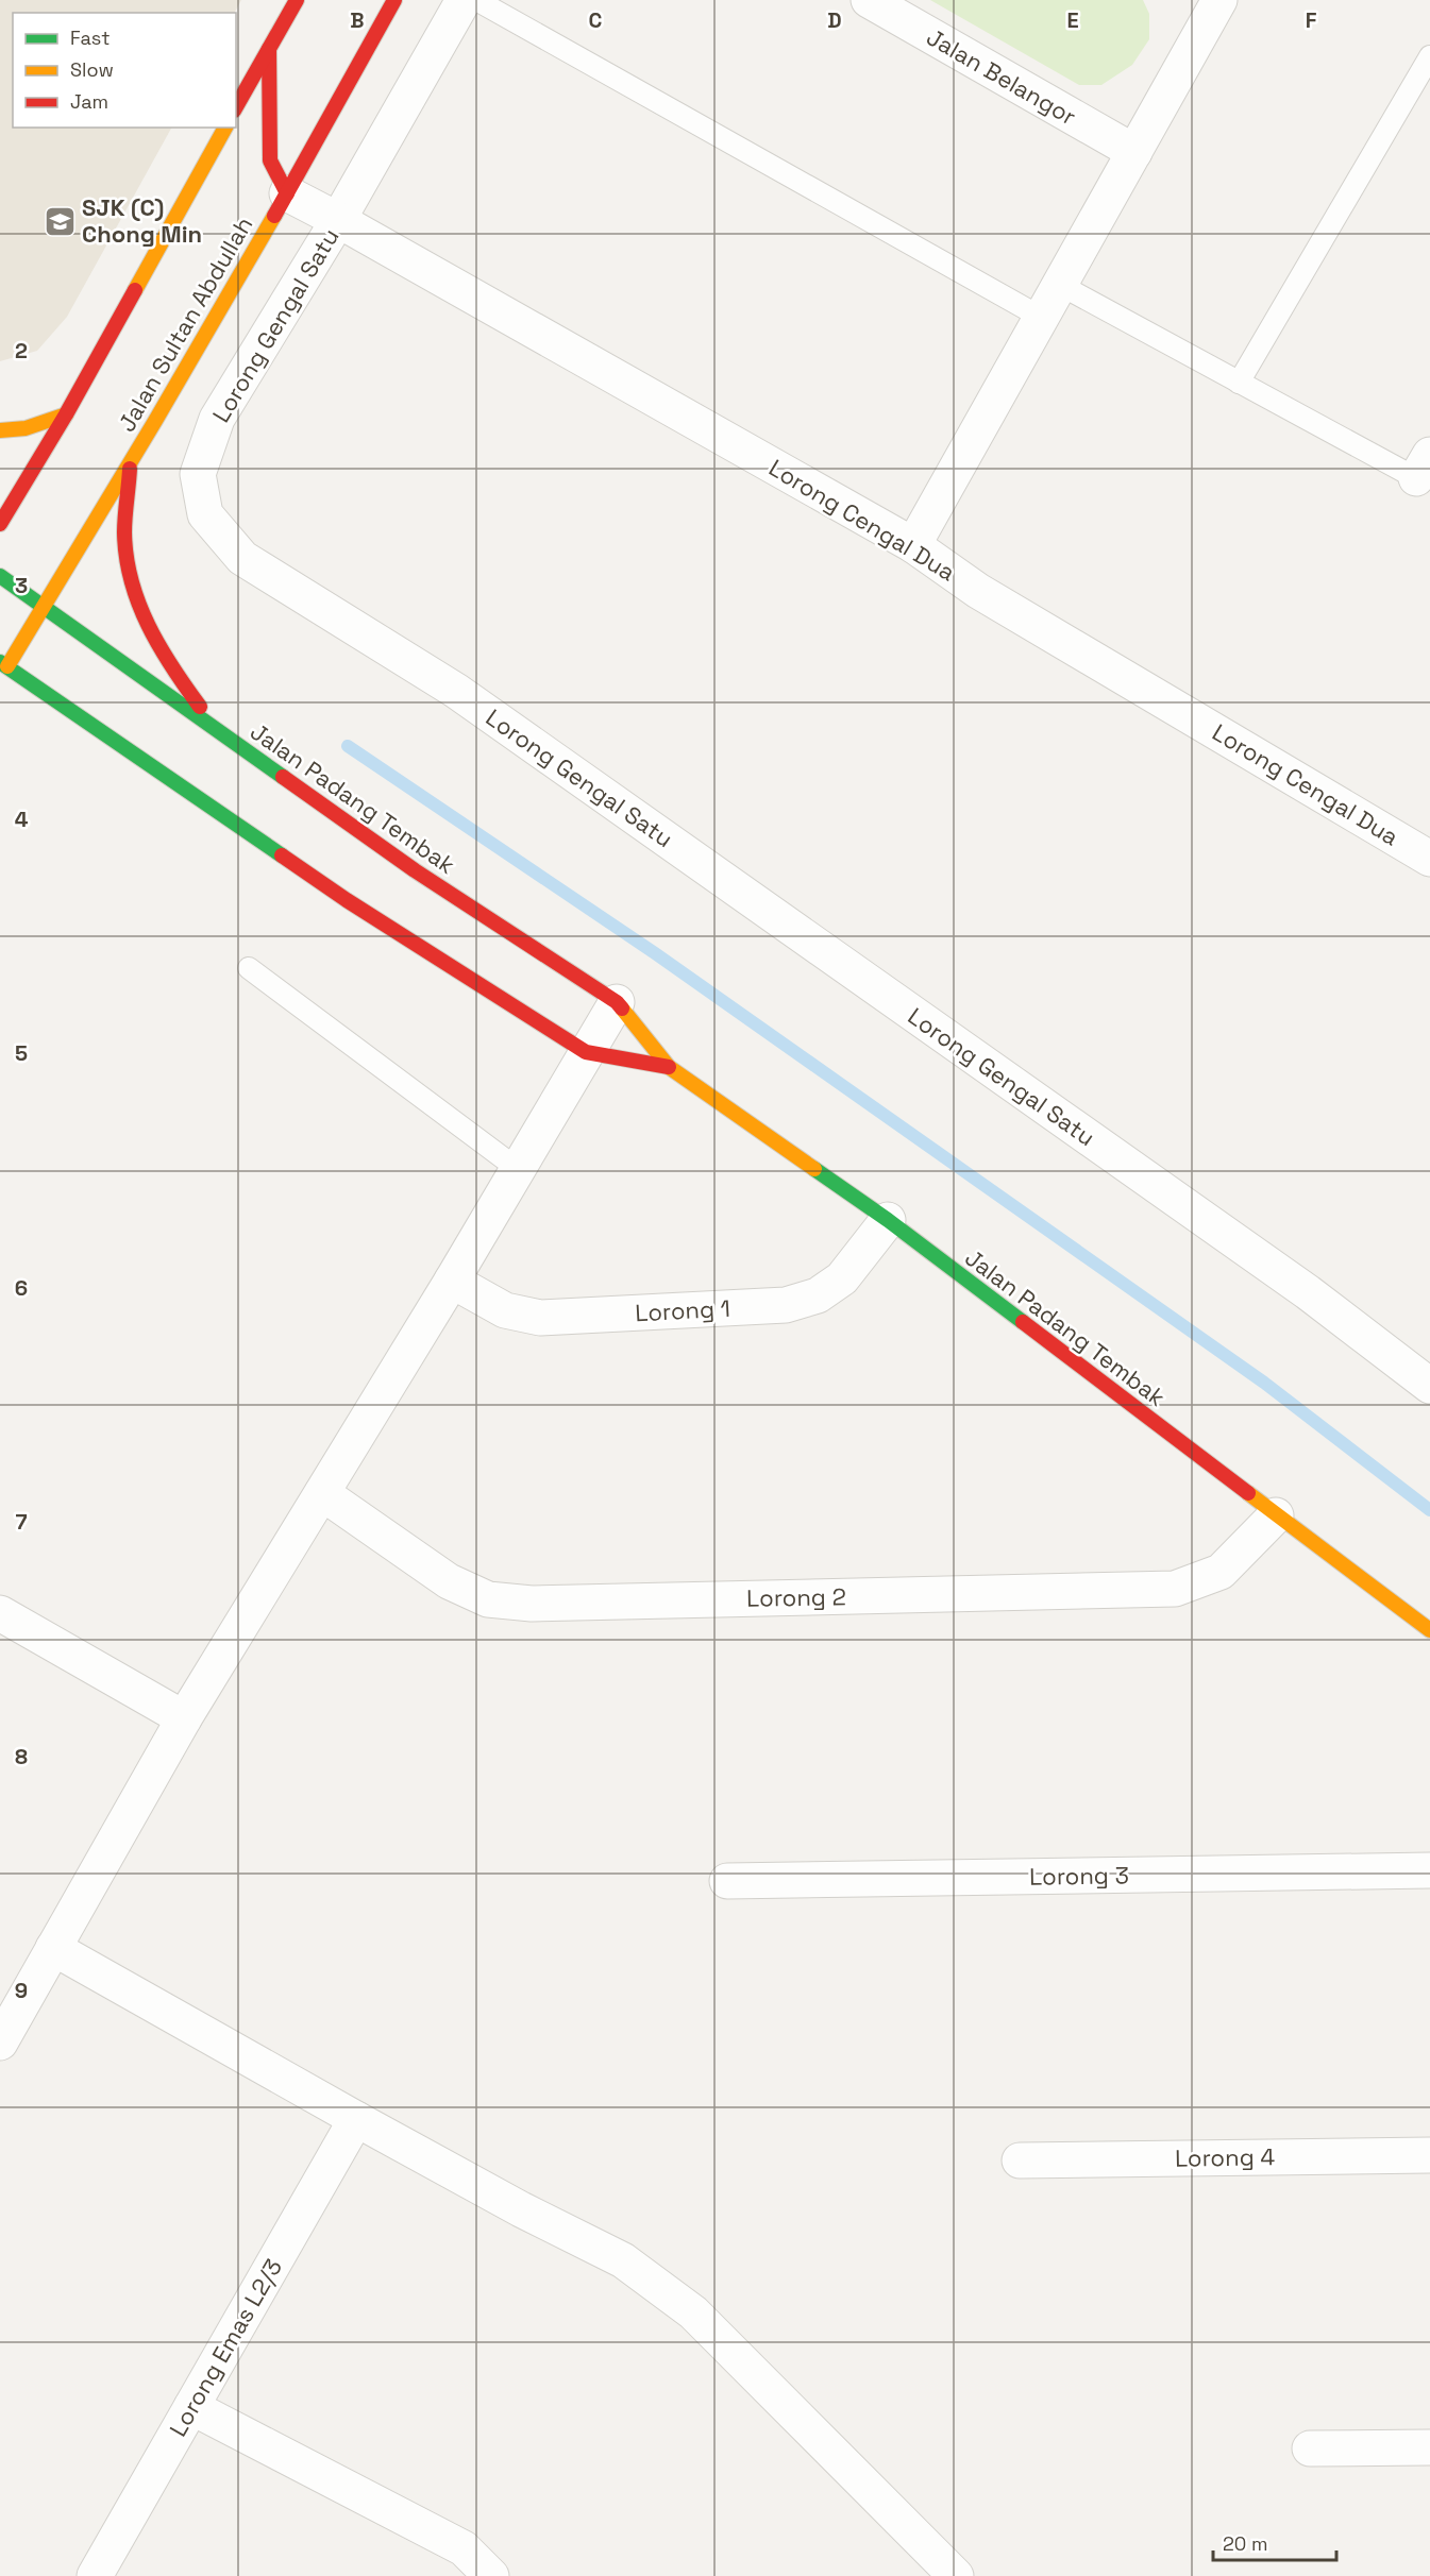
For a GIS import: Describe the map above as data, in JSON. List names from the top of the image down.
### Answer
{
  "streets": {
    "main road": ["Jalan Sultan Abdullah", "Jalan Padang Tembak"],
    "street": [
      "Jalan Belangor",
      "Lorong Gengal Satu",
      "Lorong Cengal Dua",
      "Lorong 1",
      "Lorong 2",
      "Lorong 3",
      "Lorong 4",
      "Lorong Emas L2/3"
    ]
  },
  "crossings": [
    ["Jalan Sultan Abdullah", "Lorong Cengal Dua"],
    ["Jalan Sultan Abdullah", "Jalan Padang Tembak"],
    ["Lorong Gengal Satu", "Lorong Cengal Dua"],
    ["Jalan Padang Tembak", "Lorong 1"],
    ["Jalan Padang Tembak", "Lorong 2"]
  ],
  "places": {
    "school or university": ["SJK (C) Chong Min"]
  },
  "legend": ["Fast", "Slow", "Jam"],
  "scale_bar": "20 m",
  "grid": {
    "columns": [
      "B",
      "C",
      "D",
      "E",
      "F"
    ],
    "rows": [
      "2",
      "3",
      "4",
      "5",
      "6",
      "7",
      "8",
      "9"
    ]
  }
}
